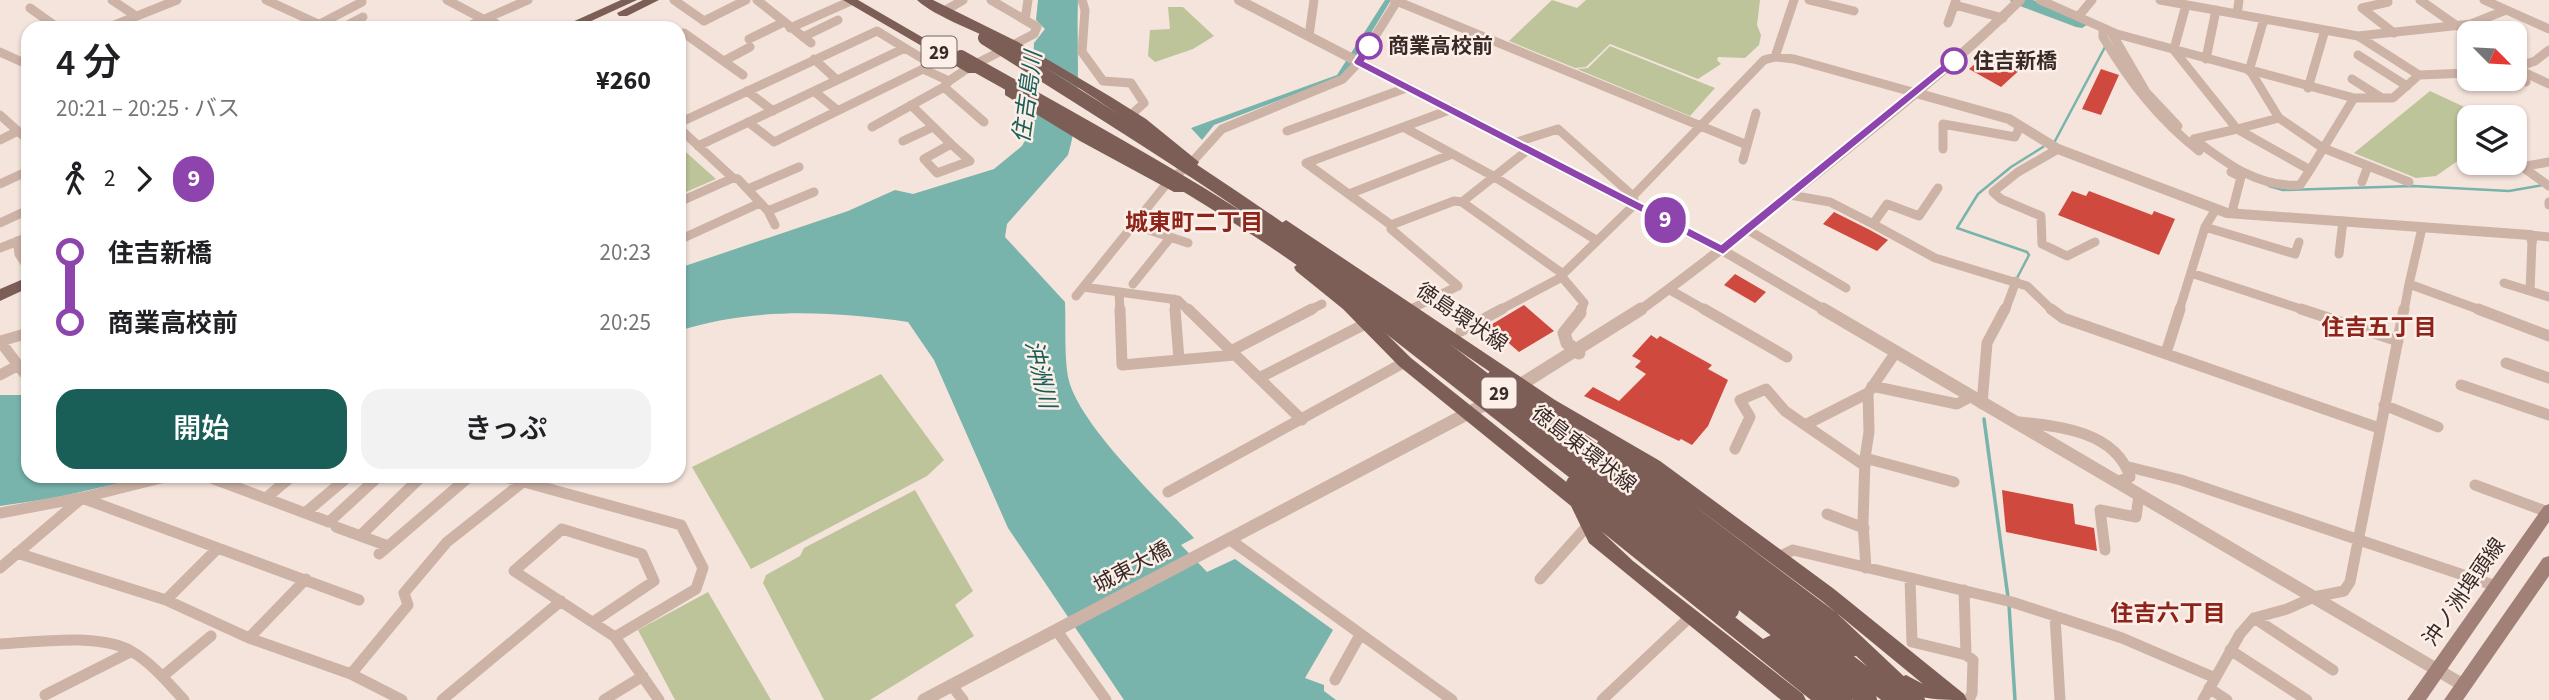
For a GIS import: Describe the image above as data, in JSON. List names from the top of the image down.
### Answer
{
  "streets": {
    "main road": [
      "29",
      "徳島環状線",
      "徳島東環状線",
      "沖ノ洲埠頭線"
    ],
    "street": ["城東大橋"]
  },
  "crossings": [
    ["29", "徳島環状線"],
    ["29", "徳島東環状線"],
    ["29", "城東大橋"],
    ["徳島環状線", "城東大橋"]
  ],
  "districts": ["城東町二丁目", "住吉五丁目", "住吉六丁目"],
  "water": ["住吉島川", "沖洲川"],
  "places": ["商業高校前", "住吉新橋"],
  "lines": ["bus line 9"],
  "north": "bottom right",
  "page": {
    "on_map": "9",
    "heading": ["4 分", "20:21 – 20:25 · バス", "¥260"],
    "legs": ["2", "9"],
    "list": [
      {
        "name": "住吉新橋",
        "value": "20:23"
      },
      {
        "name": "商業高校前",
        "value": "20:25"
      }
    ],
    "buttons": ["開始", "きっぷ"]
  }
}
